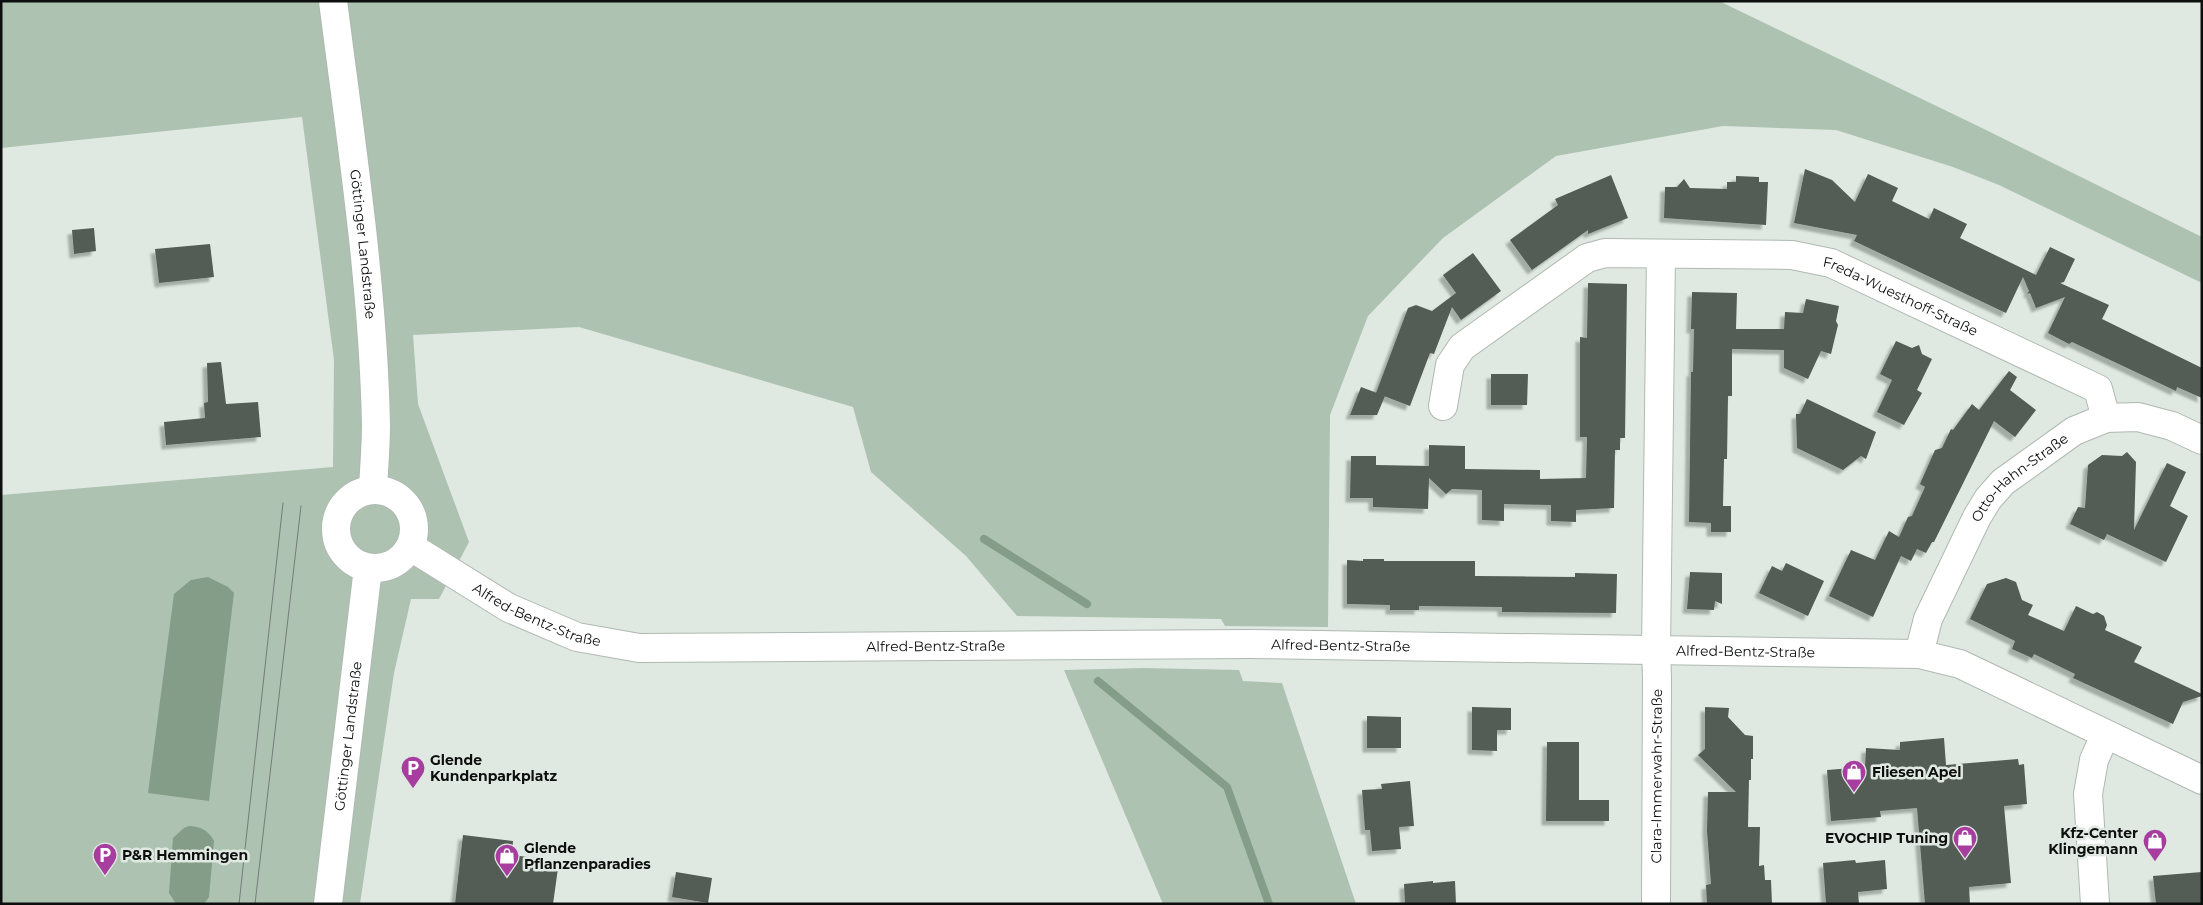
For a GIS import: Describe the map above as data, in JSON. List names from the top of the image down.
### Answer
{
  "streets": {
    "street": [
      "Göttinger Landstraße",
      "Freda-Wuesthoff-Straße",
      "Otto-Hahn-Straße",
      "Alfred-Bentz-Straße",
      "Clara-Immerwahr-Straße"
    ]
  },
  "crossings": [
    ["Göttinger Landstraße", "Alfred-Bentz-Straße"],
    ["Freda-Wuesthoff-Straße", "Otto-Hahn-Straße"],
    ["Otto-Hahn-Straße", "Alfred-Bentz-Straße"],
    ["Alfred-Bentz-Straße", "Clara-Immerwahr-Straße"]
  ],
  "places": {
    "parking": ["Glende Kundenparkplatz", "P&R Hemmingen"],
    "shop": [
      "Fliesen Apel",
      "EVOCHIP Tuning",
      "Kfz-Center Klingemann",
      "Glende Pflanzenparadies"
    ]
  }
}
